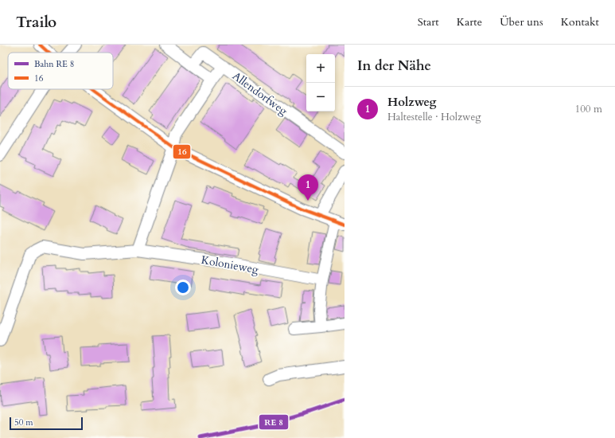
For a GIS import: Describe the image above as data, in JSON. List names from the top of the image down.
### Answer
{
  "streets": {
    "street": ["Allendorfweg", "Kolonieweg"]
  },
  "lines": ["transit line 16"],
  "legend": ["Bahn RE 8", "16"],
  "scale_bar": "50 m",
  "page": {
    "header": "Trailo",
    "nav": [
      "Start",
      "Karte",
      "Über uns",
      "Kontakt"
    ],
    "heading": "In der Nähe",
    "map_buttons": ["+", "−"],
    "list": [
      {
        "mark": "1",
        "name": "Holzweg",
        "note": "Haltestelle · Holzweg",
        "value": "100 m"
      }
    ],
    "pins": "1",
    "scale": "50 m"
  }
}
